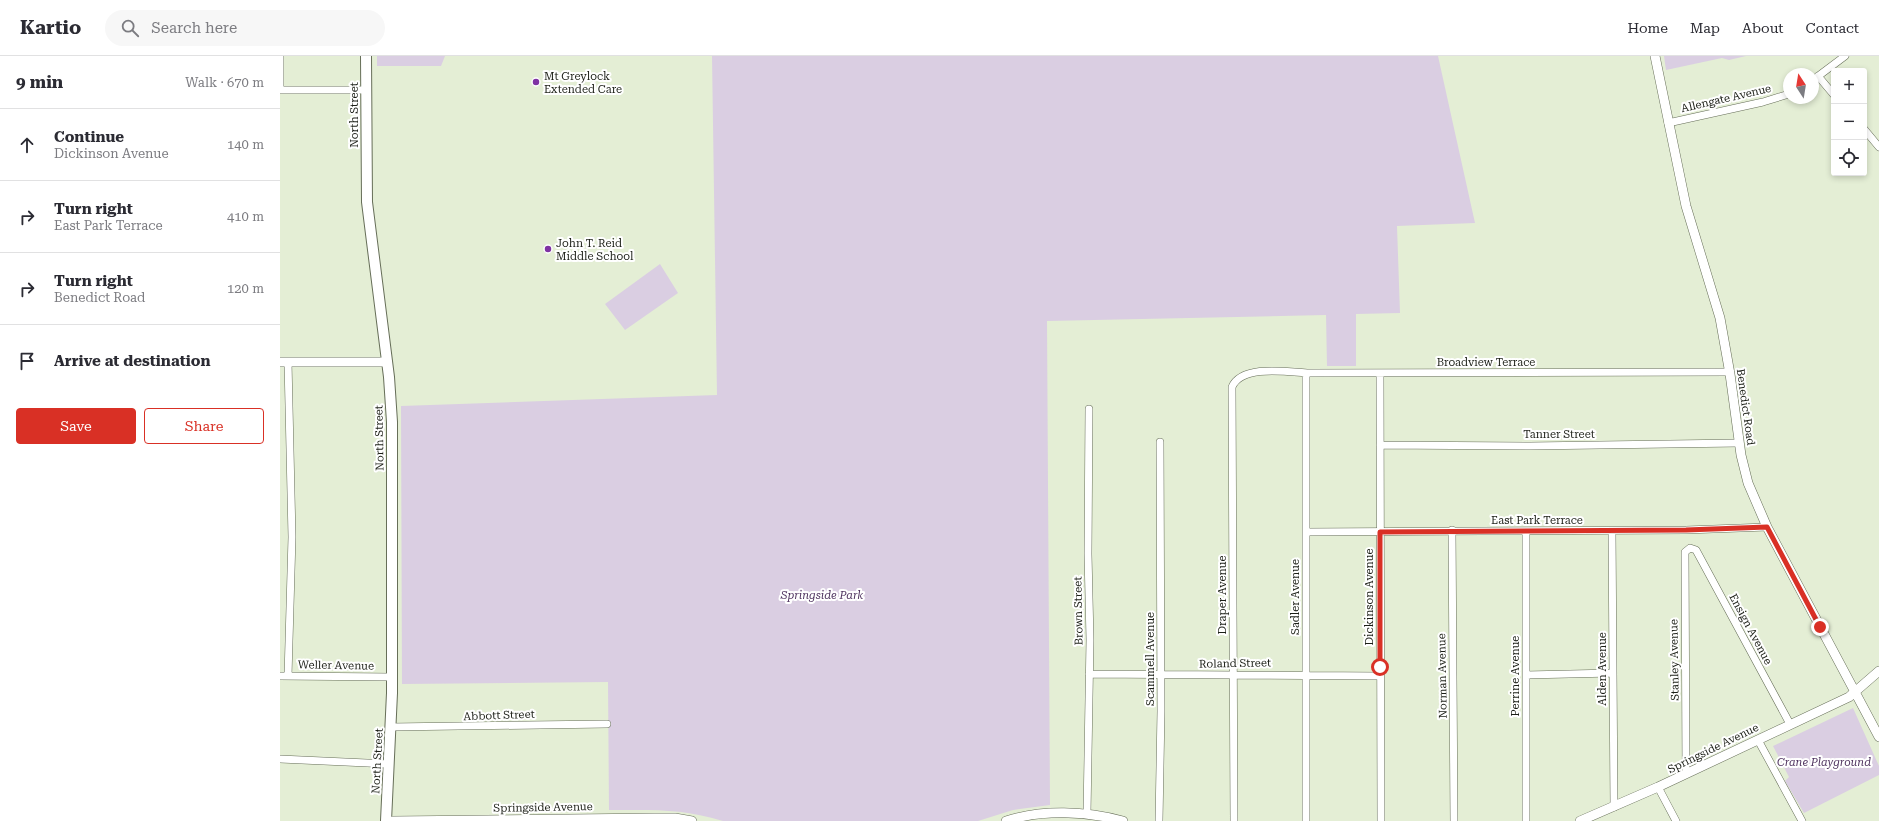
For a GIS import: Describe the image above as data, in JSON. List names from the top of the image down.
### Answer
{
  "streets": {
    "main road": ["North Street"],
    "street": [
      "Allengate Avenue",
      "Broadview Terrace",
      "Benedict Road",
      "Tanner Street",
      "East Park Terrace",
      "Draper Avenue",
      "Sadler Avenue",
      "Dickinson Avenue",
      "Brown Street",
      "Ensign Avenue",
      "Scammell Avenue",
      "Stanley Avenue",
      "Roland Street",
      "Weller Avenue",
      "Alden Avenue",
      "Norman Avenue",
      "Perrine Avenue",
      "Abbott Street",
      "Springside Avenue"
    ]
  },
  "crossings": [
    ["Allengate Avenue", "Benedict Road"],
    ["North Street", "Weller Avenue"],
    ["North Street", "Abbott Street"],
    ["Broadview Terrace", "Benedict Road"],
    ["Broadview Terrace", "Draper Avenue"],
    ["Broadview Terrace", "Sadler Avenue"],
    ["Broadview Terrace", "Dickinson Avenue"],
    ["Benedict Road", "Tanner Street"],
    ["Benedict Road", "East Park Terrace"],
    ["Benedict Road", "Springside Avenue"],
    ["Tanner Street", "Dickinson Avenue"],
    ["East Park Terrace", "Sadler Avenue"],
    ["East Park Terrace", "Dickinson Avenue"],
    ["East Park Terrace", "Alden Avenue"],
    ["East Park Terrace", "Norman Avenue"],
    ["East Park Terrace", "Perrine Avenue"],
    ["Draper Avenue", "Roland Street"],
    ["Sadler Avenue", "Roland Street"],
    ["Dickinson Avenue", "Roland Street"],
    ["Brown Street", "Roland Street"],
    ["Ensign Avenue", "Stanley Avenue"],
    ["Ensign Avenue", "Springside Avenue"],
    ["Scammell Avenue", "Roland Street"],
    ["Stanley Avenue", "Springside Avenue"],
    ["Alden Avenue", "Springside Avenue"]
  ],
  "parks": ["Springside Park", "Crane Playground"],
  "places": ["Mt Greylock Extended Care", "John T. Reid Middle School"],
  "north": "top",
  "page": {
    "header": "Kartio",
    "search": "Search here",
    "nav": [
      "Home",
      "Map",
      "About",
      "Contact"
    ],
    "heading": ["9 min", "Walk · 670 m"],
    "map_buttons": ["+", "−"],
    "list": [
      ["Continue", "Dickinson Avenue", "140 m"],
      ["Turn right", "East Park Terrace", "410 m"],
      ["Turn right", "Benedict Road", "120 m"],
      "Arrive at destination"
    ],
    "buttons": ["Save", "Share"]
  }
}
